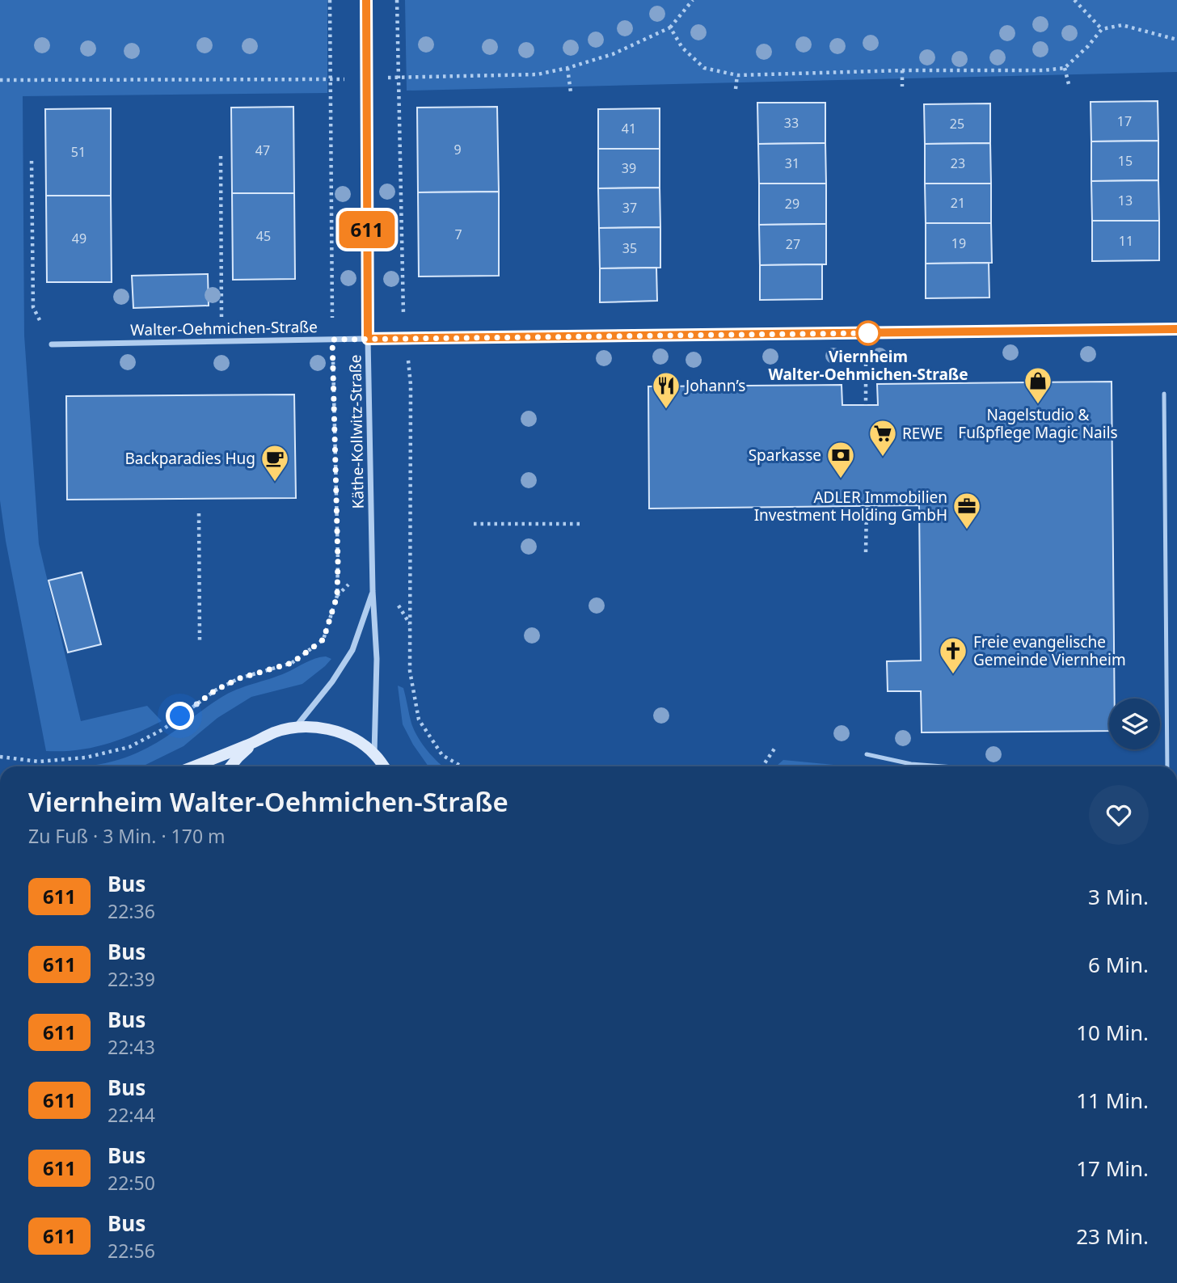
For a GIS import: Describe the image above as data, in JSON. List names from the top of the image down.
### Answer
{
  "streets": {
    "street": ["Walter-Oehmichen-Straße", "Käthe-Kollwitz-Straße"]
  },
  "crossings": [
    ["Walter-Oehmichen-Straße", "Käthe-Kollwitz-Straße"]
  ],
  "places": {
    "other": ["Viernheim Walter-Oehmichen-Straße"],
    "shop": ["Nagelstudio & Fußpflege Magic Nails"],
    "restaurant": ["Johann’s"],
    "supermarket": ["REWE"],
    "bank": ["Sparkasse"],
    "cafe": ["Backparadies Hug"],
    "office": ["ADLER Immobilien Investment Holding GmbH"],
    "church": ["Freie evangelische Gemeinde Viernheim"]
  },
  "lines": ["bus line 611"],
  "house_numbers": [
    "17",
    "33",
    "25",
    "41",
    "9",
    "47",
    "51",
    "15",
    "31",
    "23",
    "39",
    "13",
    "21",
    "29",
    "37",
    "7",
    "45",
    "49",
    "11",
    "19",
    "27",
    "35"
  ],
  "page": {
    "on_map": "611",
    "heading": ["Viernheim Walter-Oehmichen-Straße", "Zu Fuß · 3 Min. · 170 m"],
    "list": [
      {
        "mark": "611",
        "name": "Bus",
        "note": "22:36",
        "value": "3 Min."
      },
      {
        "mark": "611",
        "name": "Bus",
        "note": "22:39",
        "value": "6 Min."
      },
      {
        "mark": "611",
        "name": "Bus",
        "note": "22:43",
        "value": "10 Min."
      },
      {
        "mark": "611",
        "name": "Bus",
        "note": "22:44",
        "value": "11 Min."
      },
      {
        "mark": "611",
        "name": "Bus",
        "note": "22:50",
        "value": "17 Min."
      },
      {
        "mark": "611",
        "name": "Bus",
        "note": "22:56",
        "value": "23 Min."
      }
    ]
  }
}
